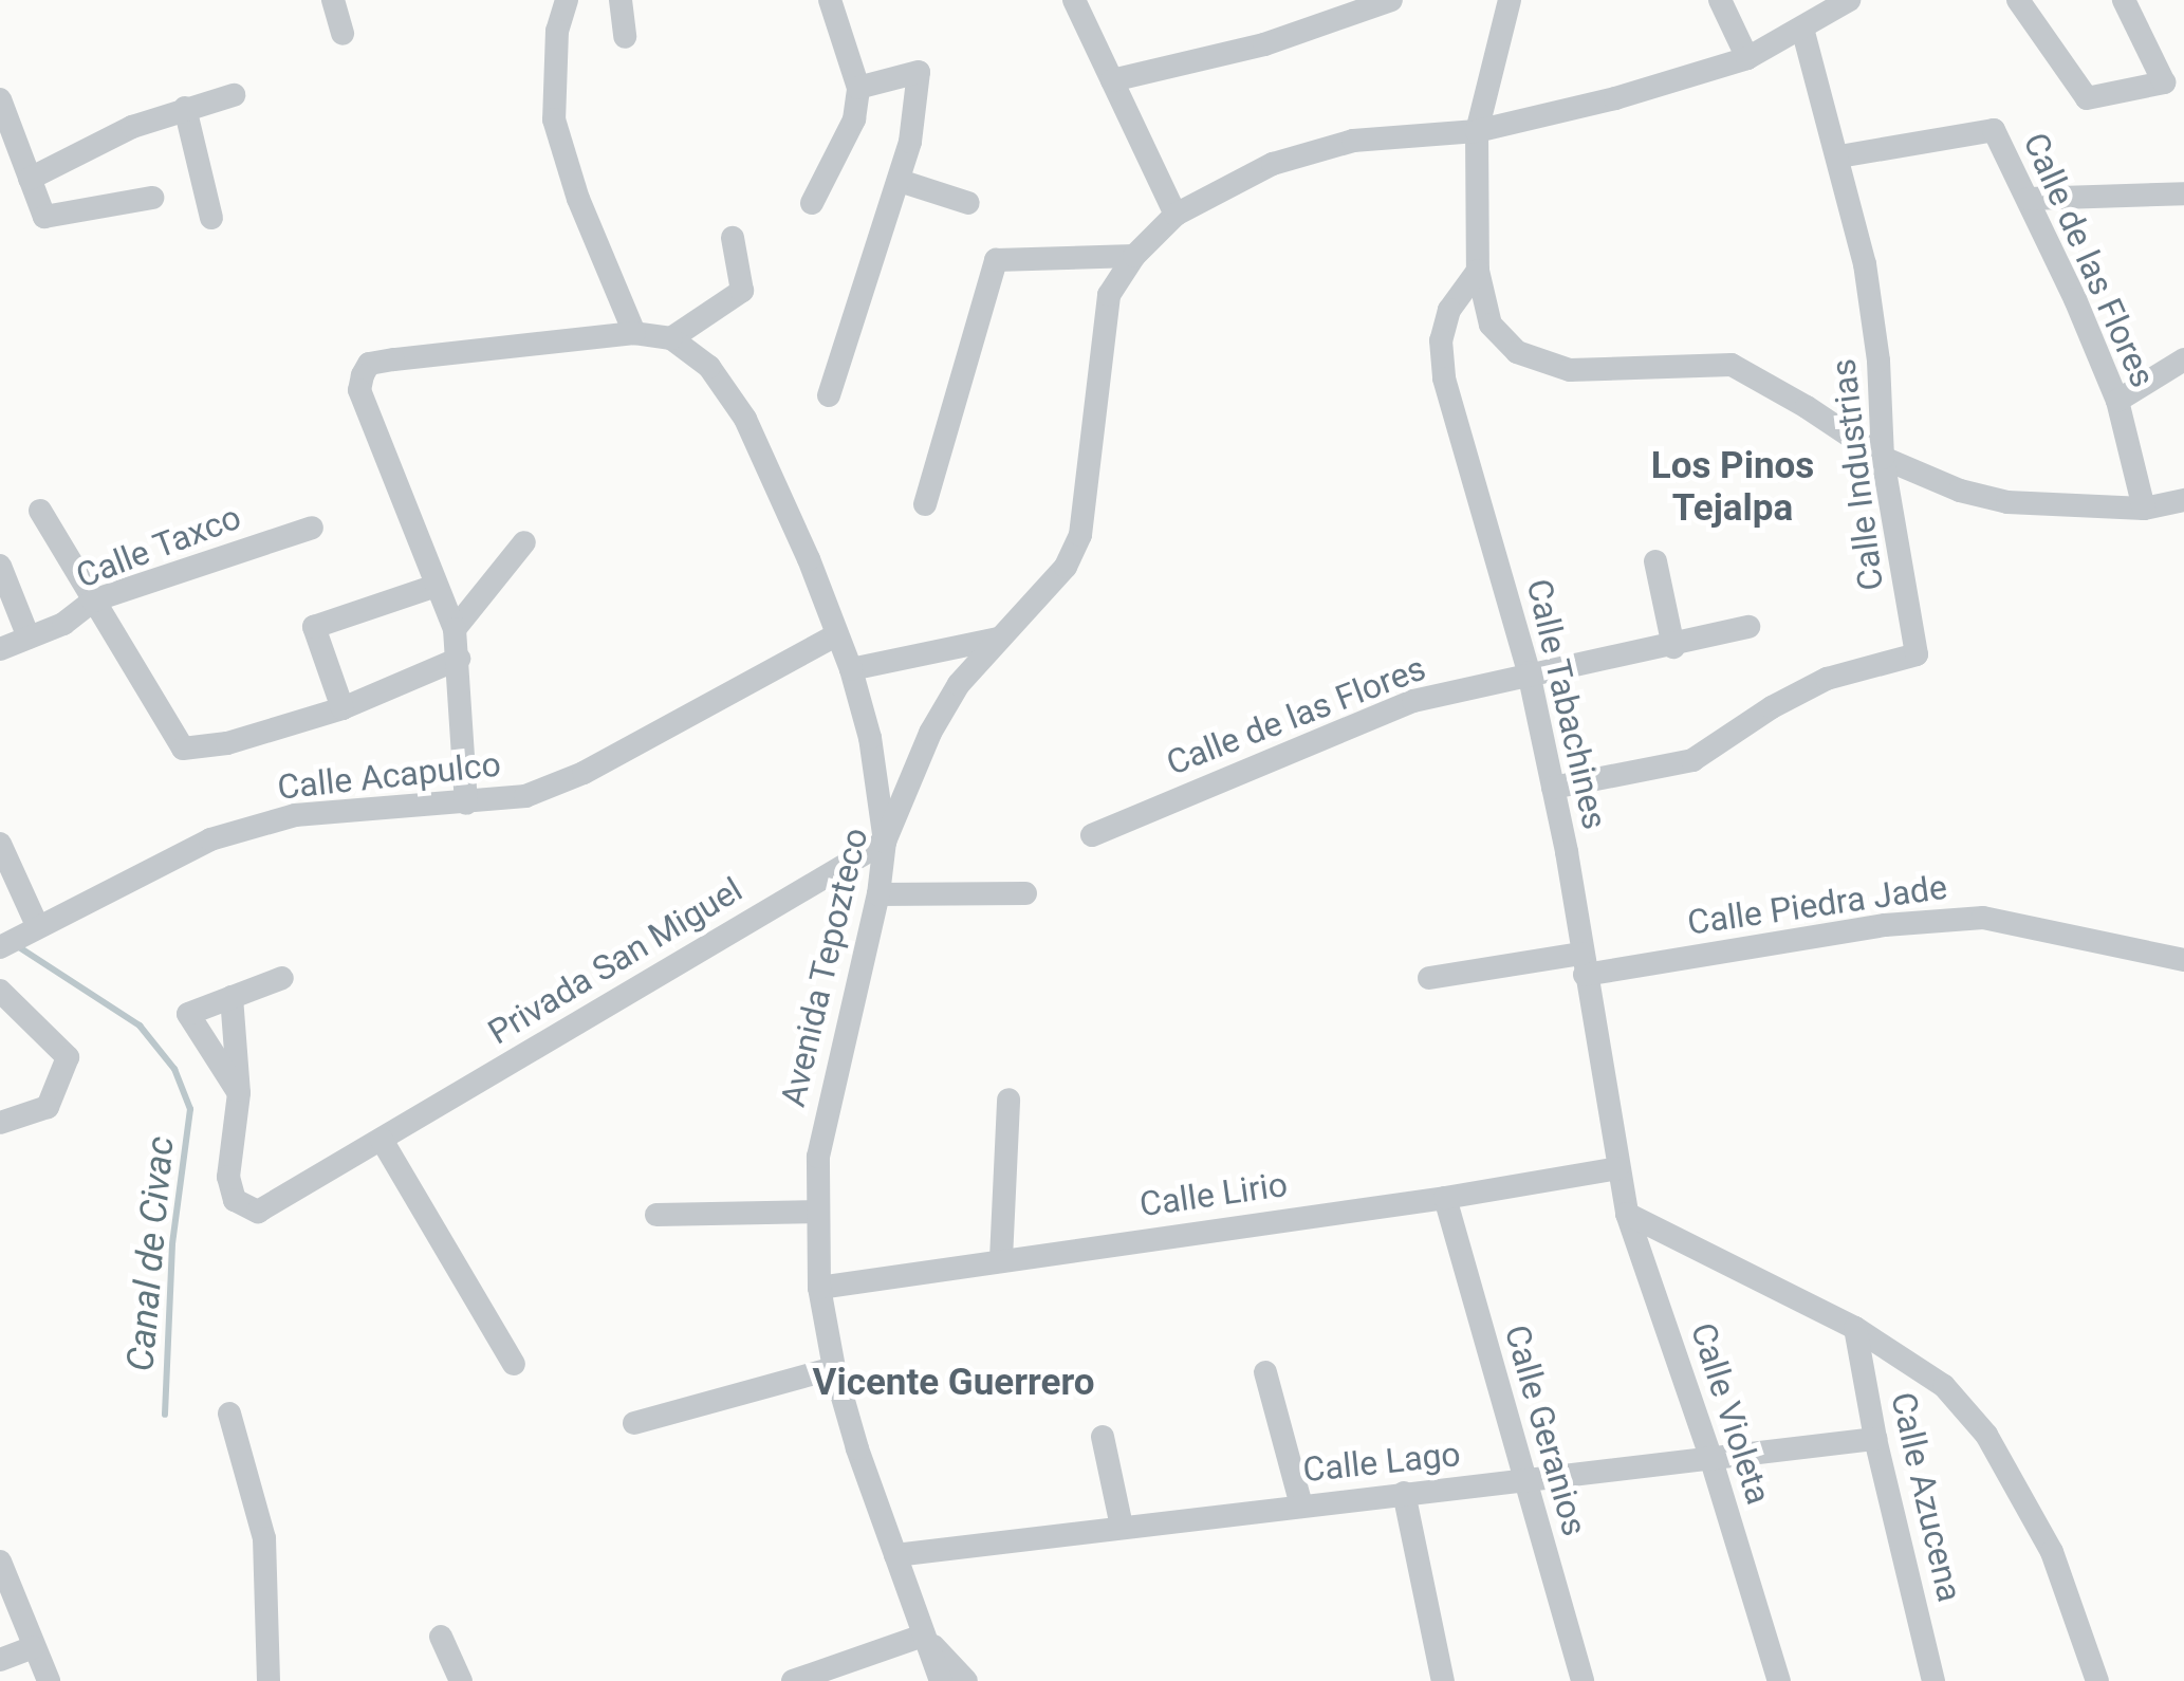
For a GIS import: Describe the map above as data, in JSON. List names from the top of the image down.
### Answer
{
  "streets": {
    "street": [
      "Calle de las Flores",
      "Calle Industrias",
      "Calle Taxco",
      "Calle Tabachines",
      "Calle Acapulco",
      "Calle Piedra Jade",
      "Privada San Miguel",
      "Avenida Tepozteco",
      "Calle Lirio",
      "Calle Violeta",
      "Calle Geranios",
      "Calle Lago",
      "Calle Azucena"
    ]
  },
  "crossings": [
    ["Calle de las Flores", "Calle Industrias"],
    ["Calle de las Flores", "Calle Tabachines"],
    ["Calle Industrias", "Calle Tabachines"],
    ["Calle Industrias", "Avenida Tepozteco"],
    ["Calle Tabachines", "Calle Piedra Jade"],
    ["Calle Tabachines", "Calle Lirio"],
    ["Calle Tabachines", "Calle Violeta"],
    ["Privada San Miguel", "Avenida Tepozteco"],
    ["Avenida Tepozteco", "Calle Lirio"],
    ["Avenida Tepozteco", "Calle Lago"],
    ["Calle Lirio", "Calle Violeta"],
    ["Calle Lirio", "Calle Geranios"],
    ["Calle Violeta", "Calle Lago"],
    ["Calle Geranios", "Calle Lago"],
    ["Calle Lago", "Calle Azucena"]
  ],
  "districts": ["Los Pinos Tejalpa", "Vicente Guerrero"],
  "water": ["Canal de Civac"]
}
